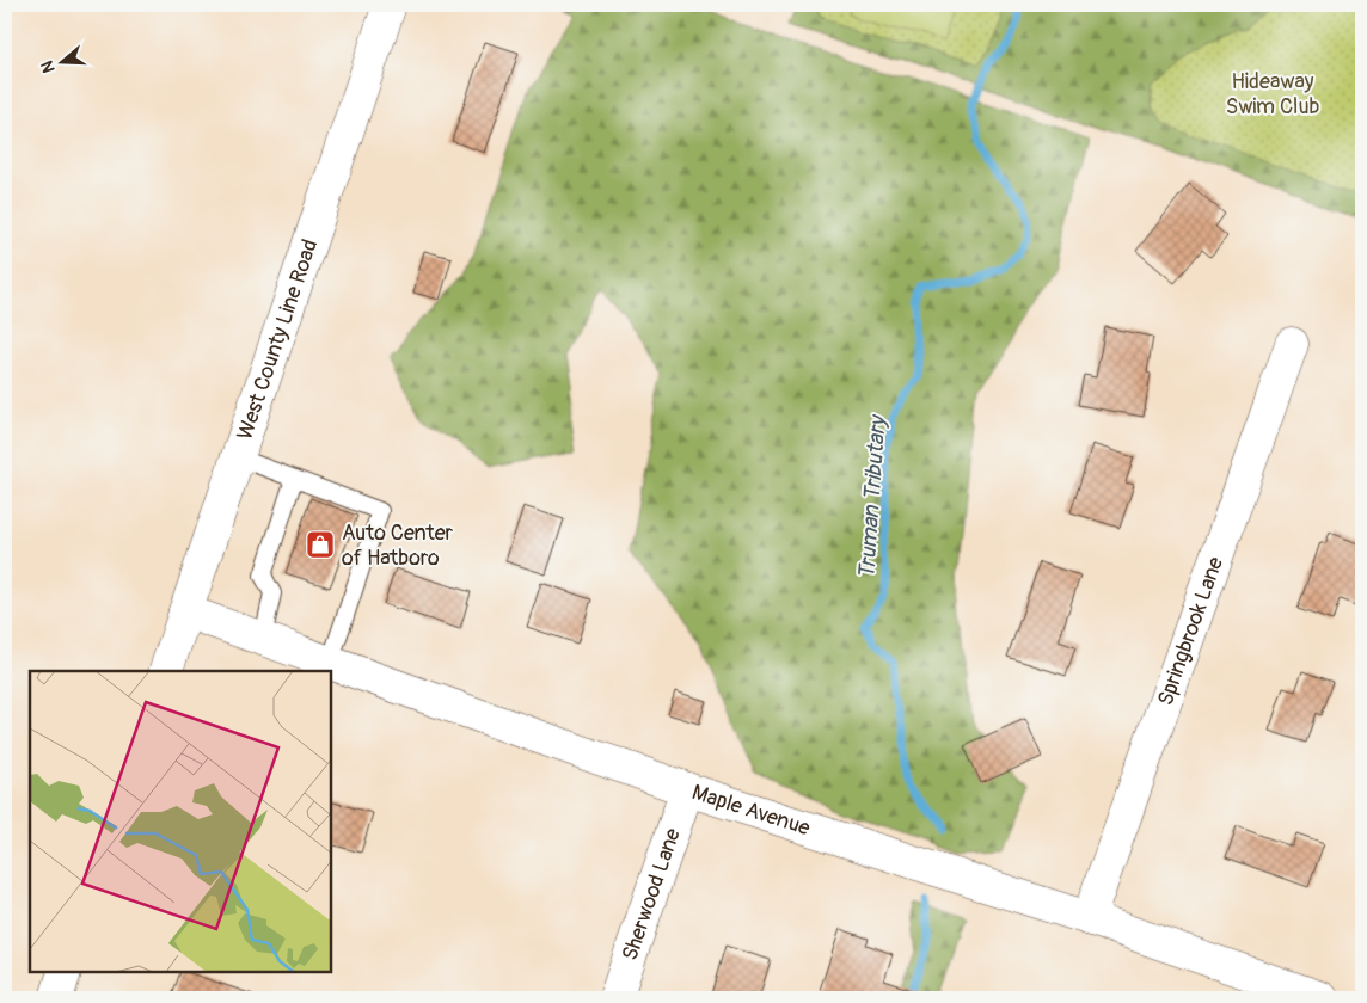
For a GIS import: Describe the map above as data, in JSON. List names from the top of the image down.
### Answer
{
  "streets": {
    "street": [
      "West County Line Road",
      "Springbrook Lane",
      "Maple Avenue",
      "Sherwood Lane"
    ]
  },
  "crossings": [
    ["West County Line Road", "Maple Avenue"],
    ["Springbrook Lane", "Maple Avenue"],
    ["Maple Avenue", "Sherwood Lane"]
  ],
  "water": ["Truman Tributary"],
  "parks": ["Hideaway Swim Club"],
  "places": {
    "shop": ["Auto Center of Hatboro"]
  },
  "north": "left"
}
